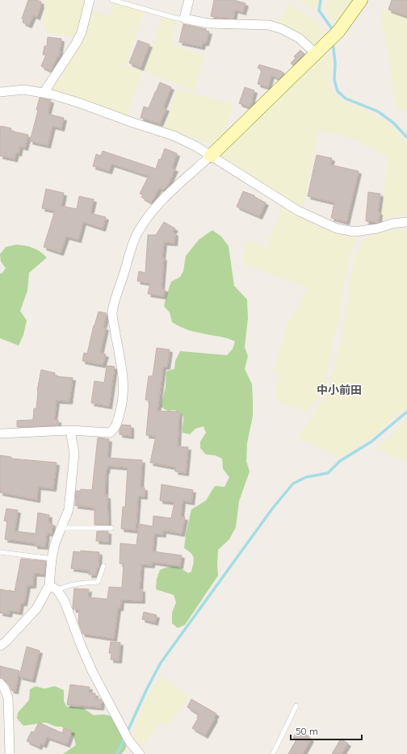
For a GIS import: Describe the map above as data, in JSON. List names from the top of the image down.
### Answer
{
  "districts": ["中小前田"],
  "scale_bar": "50 m"
}
